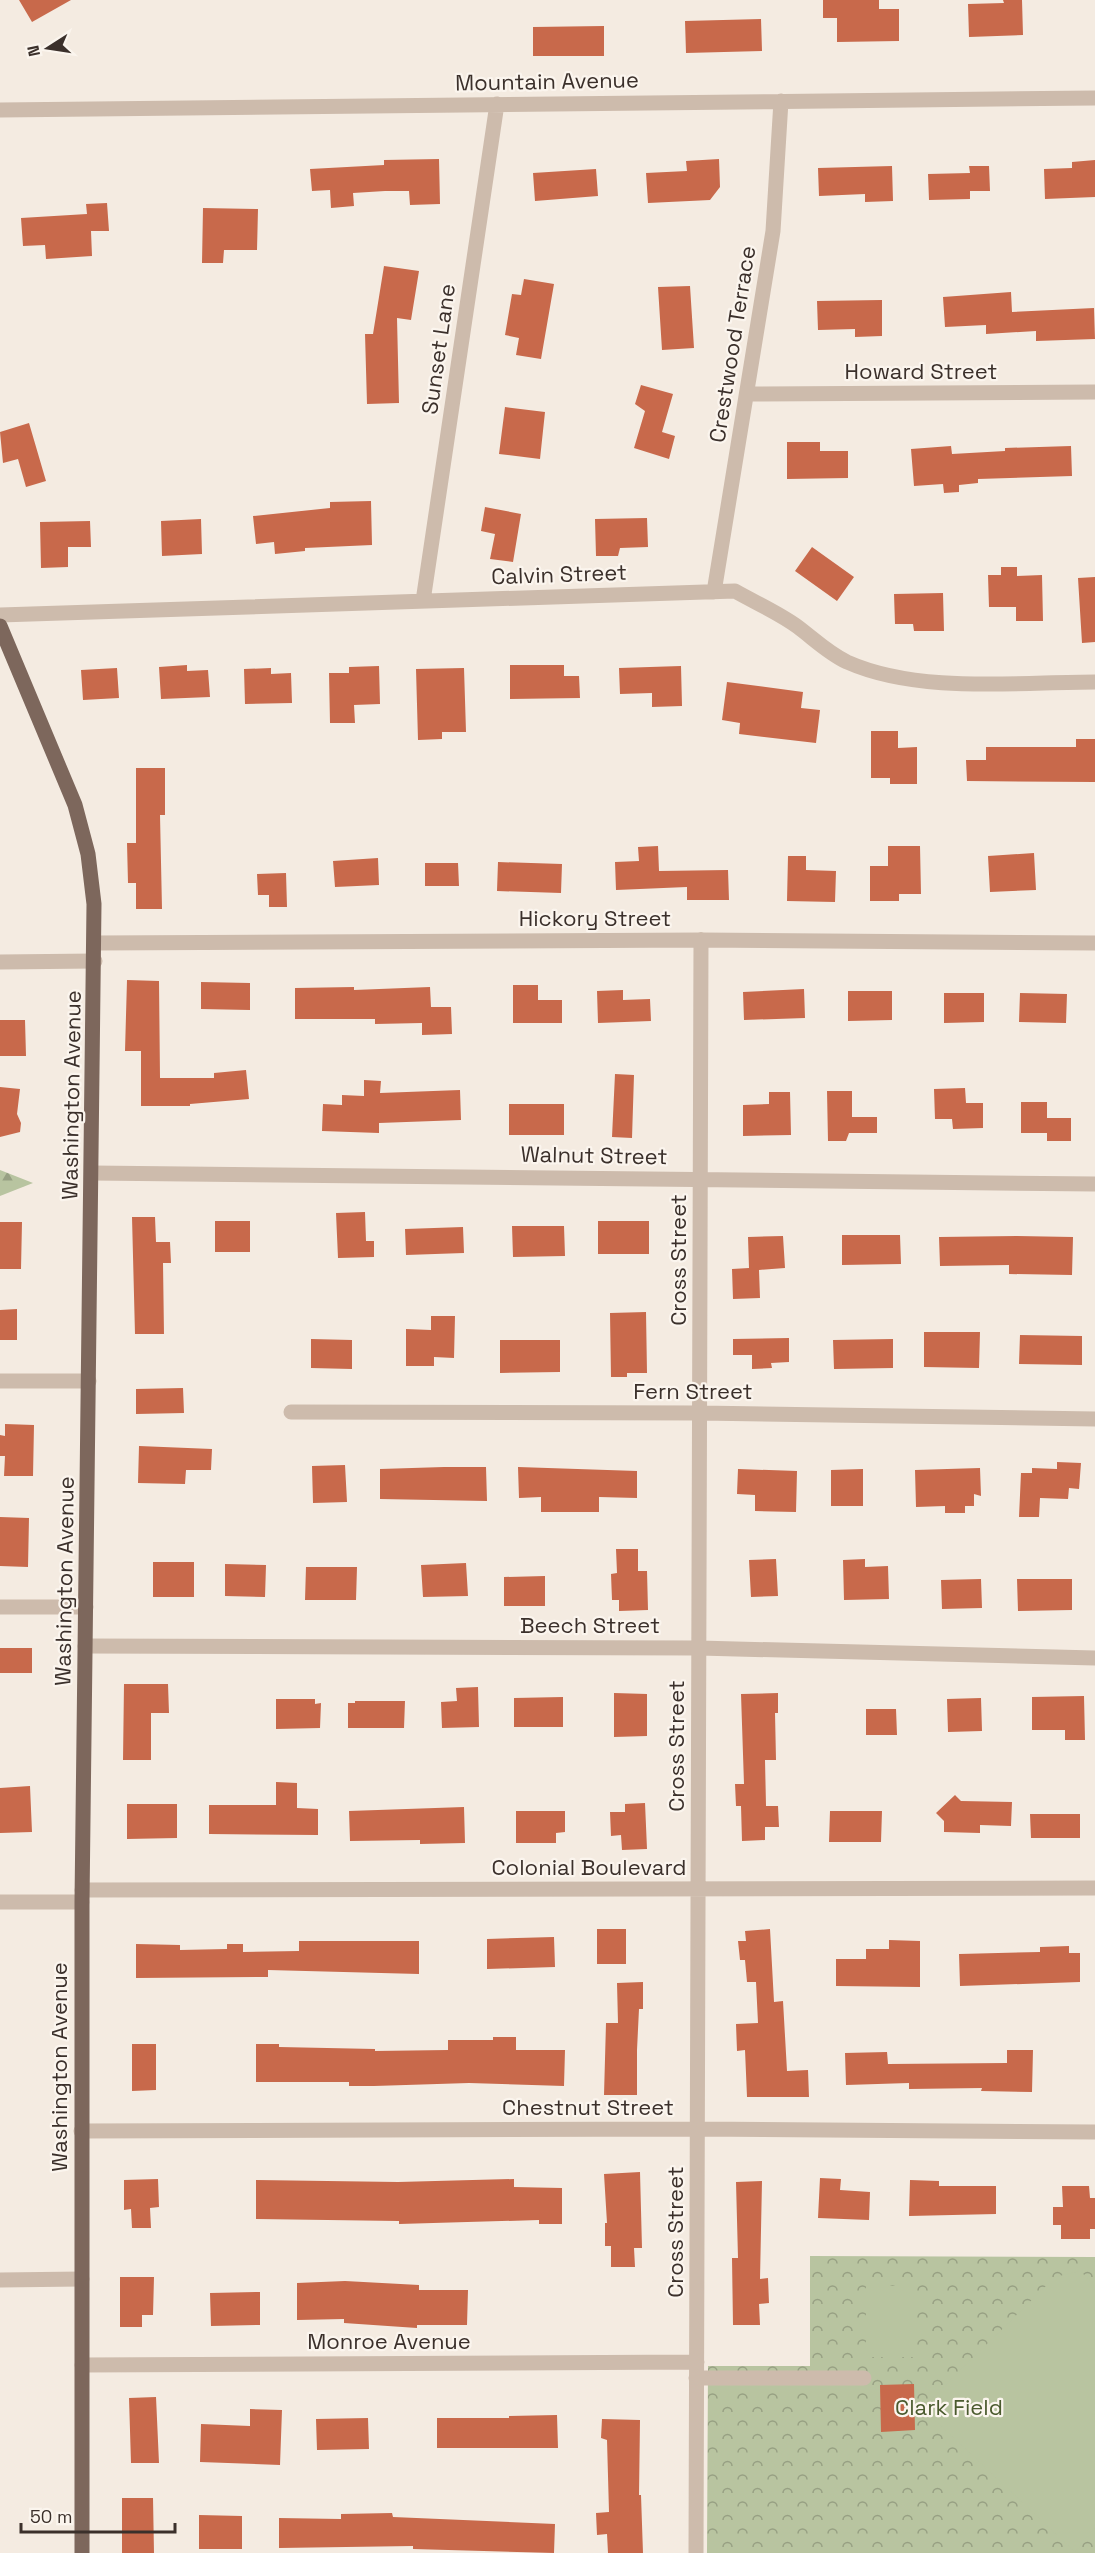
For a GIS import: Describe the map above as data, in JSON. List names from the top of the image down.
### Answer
{
  "streets": {
    "main road": ["Washington Avenue"],
    "street": [
      "Mountain Avenue",
      "Crestwood Terrace",
      "Sunset Lane",
      "Howard Street",
      "Calvin Street",
      "Hickory Street",
      "Walnut Street",
      "Cross Street",
      "Fern Street",
      "Beech Street",
      "Colonial Boulevard",
      "Chestnut Street",
      "Monroe Avenue"
    ]
  },
  "crossings": [
    ["Mountain Avenue", "Crestwood Terrace"],
    ["Mountain Avenue", "Sunset Lane"],
    ["Crestwood Terrace", "Howard Street"],
    ["Crestwood Terrace", "Calvin Street"],
    ["Sunset Lane", "Calvin Street"],
    ["Hickory Street", "Washington Avenue"],
    ["Hickory Street", "Cross Street"],
    ["Washington Avenue", "Walnut Street"],
    ["Washington Avenue", "Beech Street"],
    ["Washington Avenue", "Colonial Boulevard"],
    ["Washington Avenue", "Chestnut Street"],
    ["Washington Avenue", "Monroe Avenue"],
    ["Walnut Street", "Cross Street"],
    ["Cross Street", "Fern Street"],
    ["Cross Street", "Beech Street"],
    ["Cross Street", "Colonial Boulevard"],
    ["Cross Street", "Chestnut Street"],
    ["Cross Street", "Monroe Avenue"]
  ],
  "parks": ["Clark Field"],
  "scale_bar": "50 m",
  "north": "left"
}
